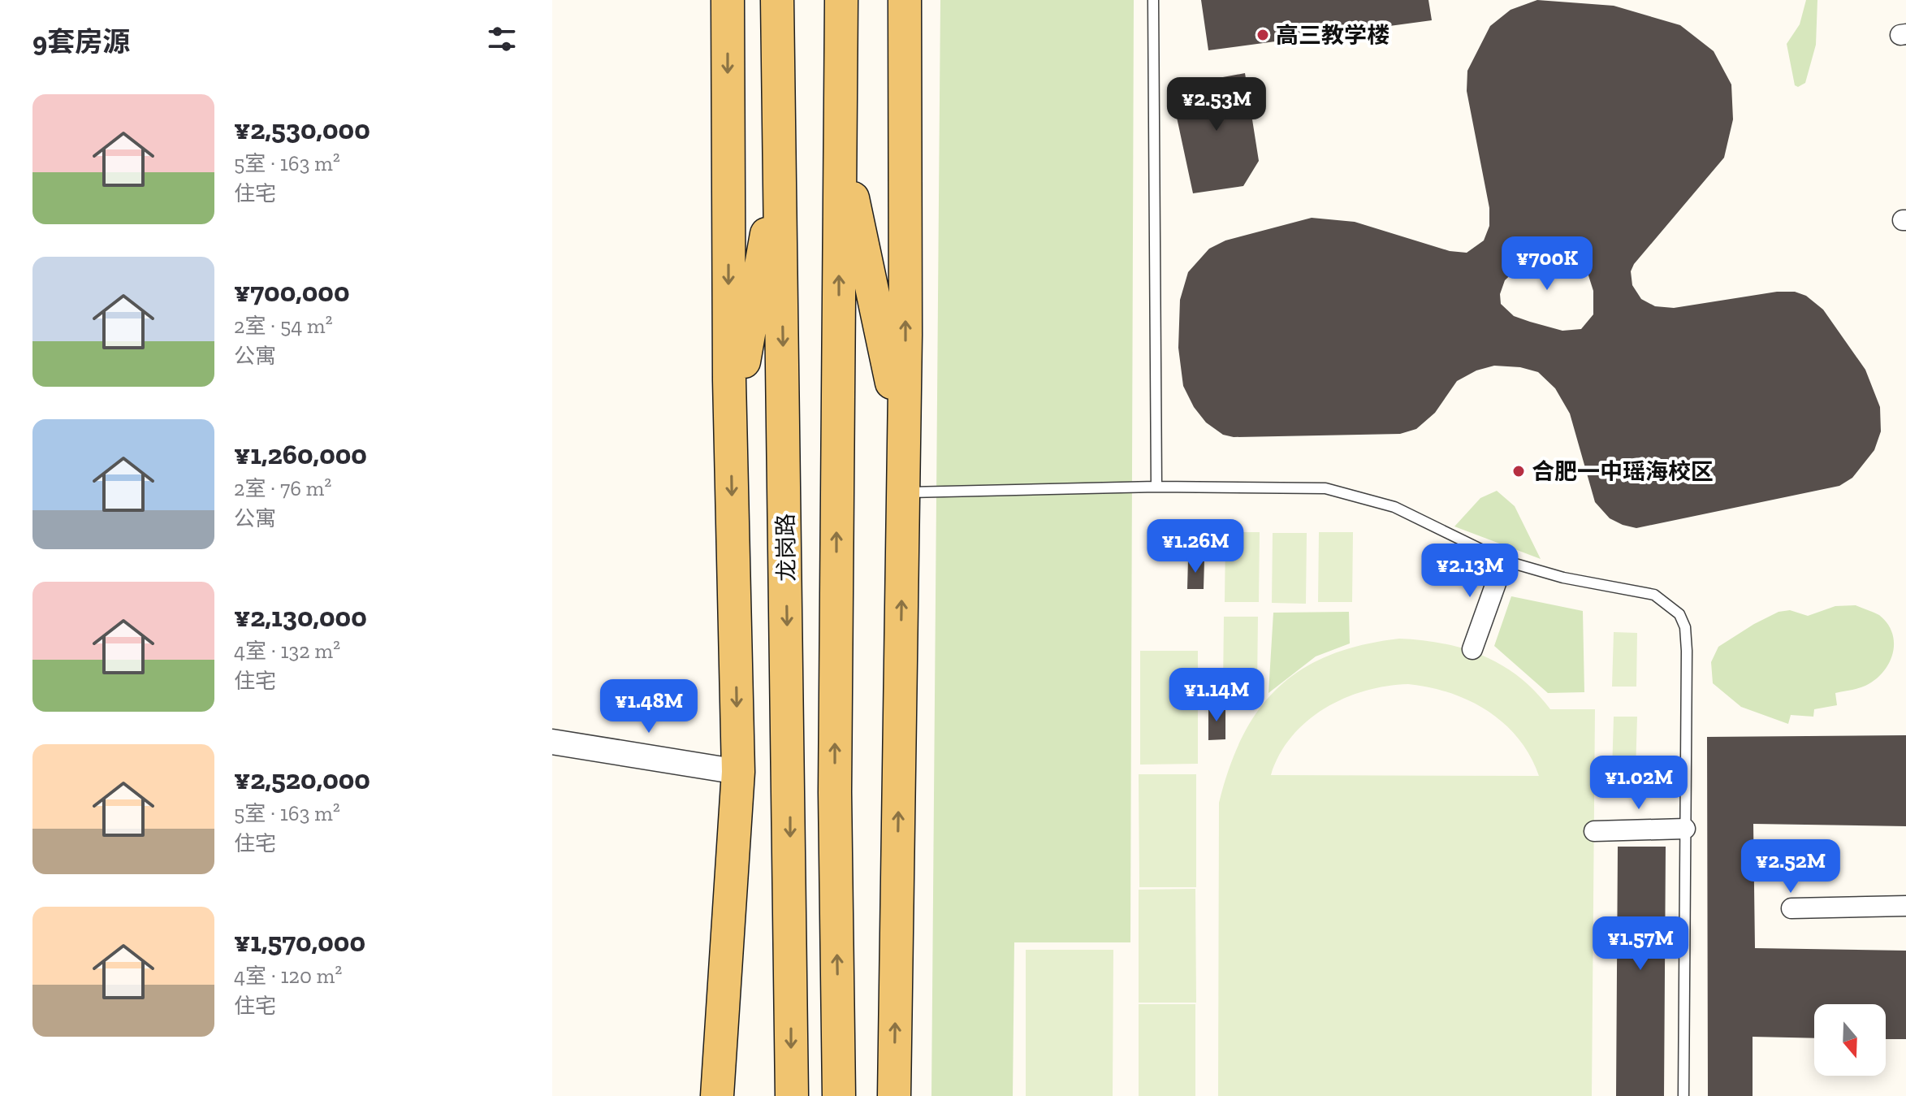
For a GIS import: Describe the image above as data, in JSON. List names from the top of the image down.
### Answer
{
  "streets": {
    "main road": ["龙岗路"]
  },
  "places": ["高三教学楼", "合肥一中瑶海校区"],
  "north": "bottom",
  "page": {
    "heading": "9套房源",
    "price": [
      "¥2.53M",
      "¥700K",
      "¥1.26M",
      "¥2.13M",
      "¥1.14M",
      "¥1.48M",
      "¥1.02M",
      "¥2.52M",
      "¥1.57M"
    ],
    "list": [
      {
        "name": "¥2,530,000",
        "note": "5室 · 163 m² · 住宅"
      },
      {
        "name": "¥700,000",
        "note": "2室 · 54 m² · 公寓"
      },
      {
        "name": "¥1,260,000",
        "note": "2室 · 76 m² · 公寓"
      },
      {
        "name": "¥2,130,000",
        "note": "4室 · 132 m² · 住宅"
      },
      {
        "name": "¥2,520,000",
        "note": "5室 · 163 m² · 住宅"
      },
      {
        "name": "¥1,570,000",
        "note": "4室 · 120 m² · 住宅"
      }
    ]
  }
}
